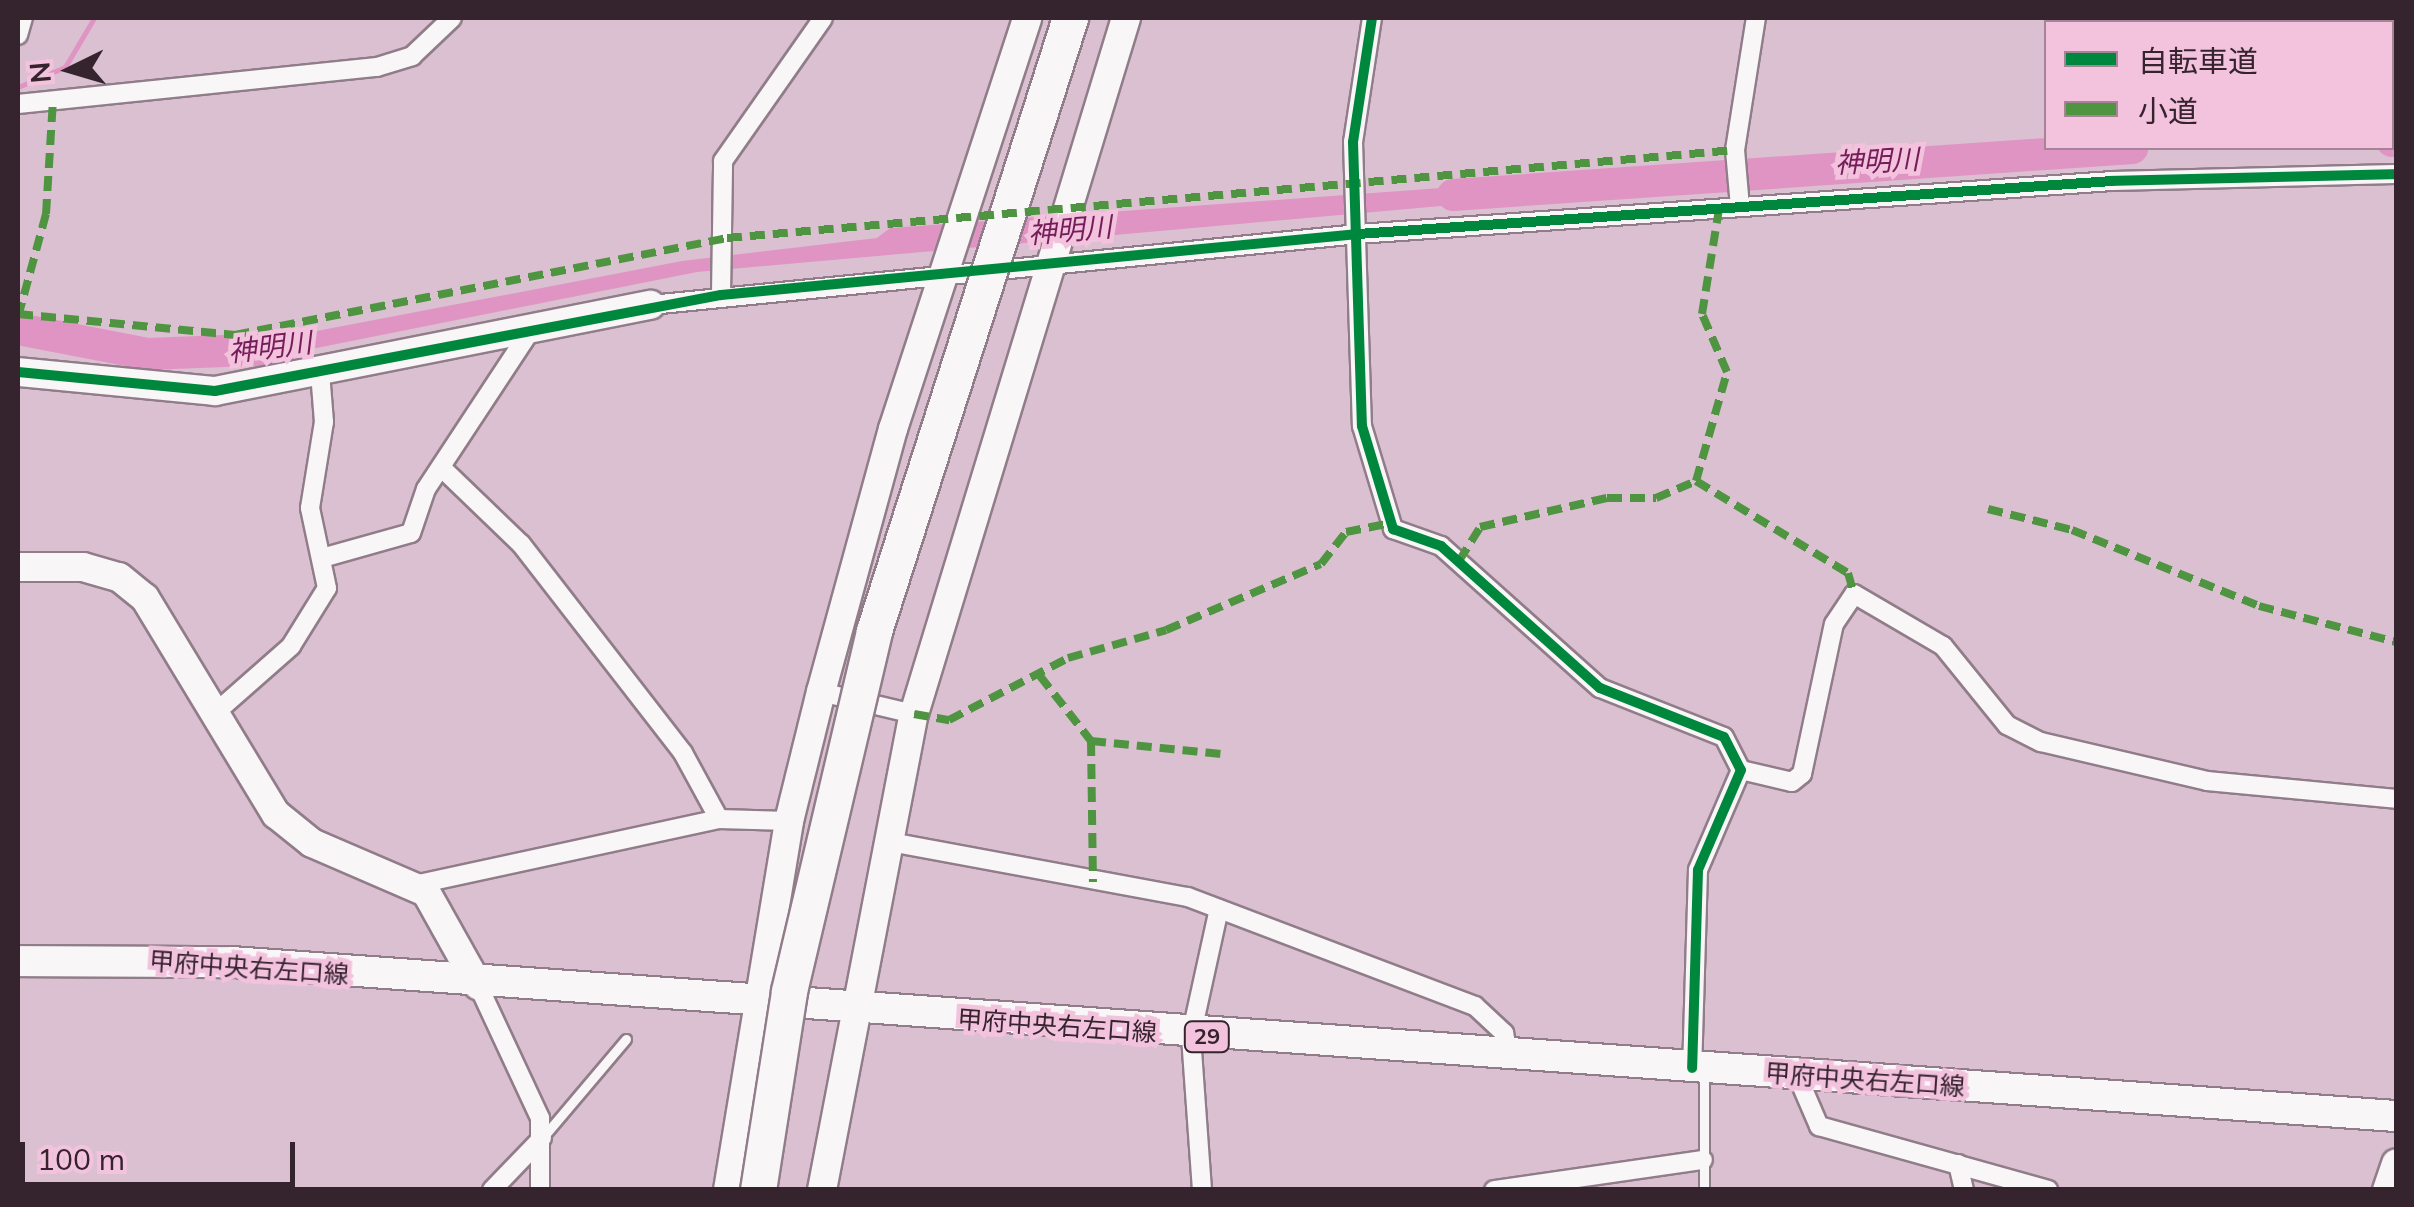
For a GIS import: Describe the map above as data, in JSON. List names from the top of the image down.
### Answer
{
  "streets": {
    "main road": ["甲府中央右左口線", "29"]
  },
  "water": ["神明川"],
  "legend": ["自転車道", "小道"],
  "scale_bar": "100 m",
  "north": "left"
}
